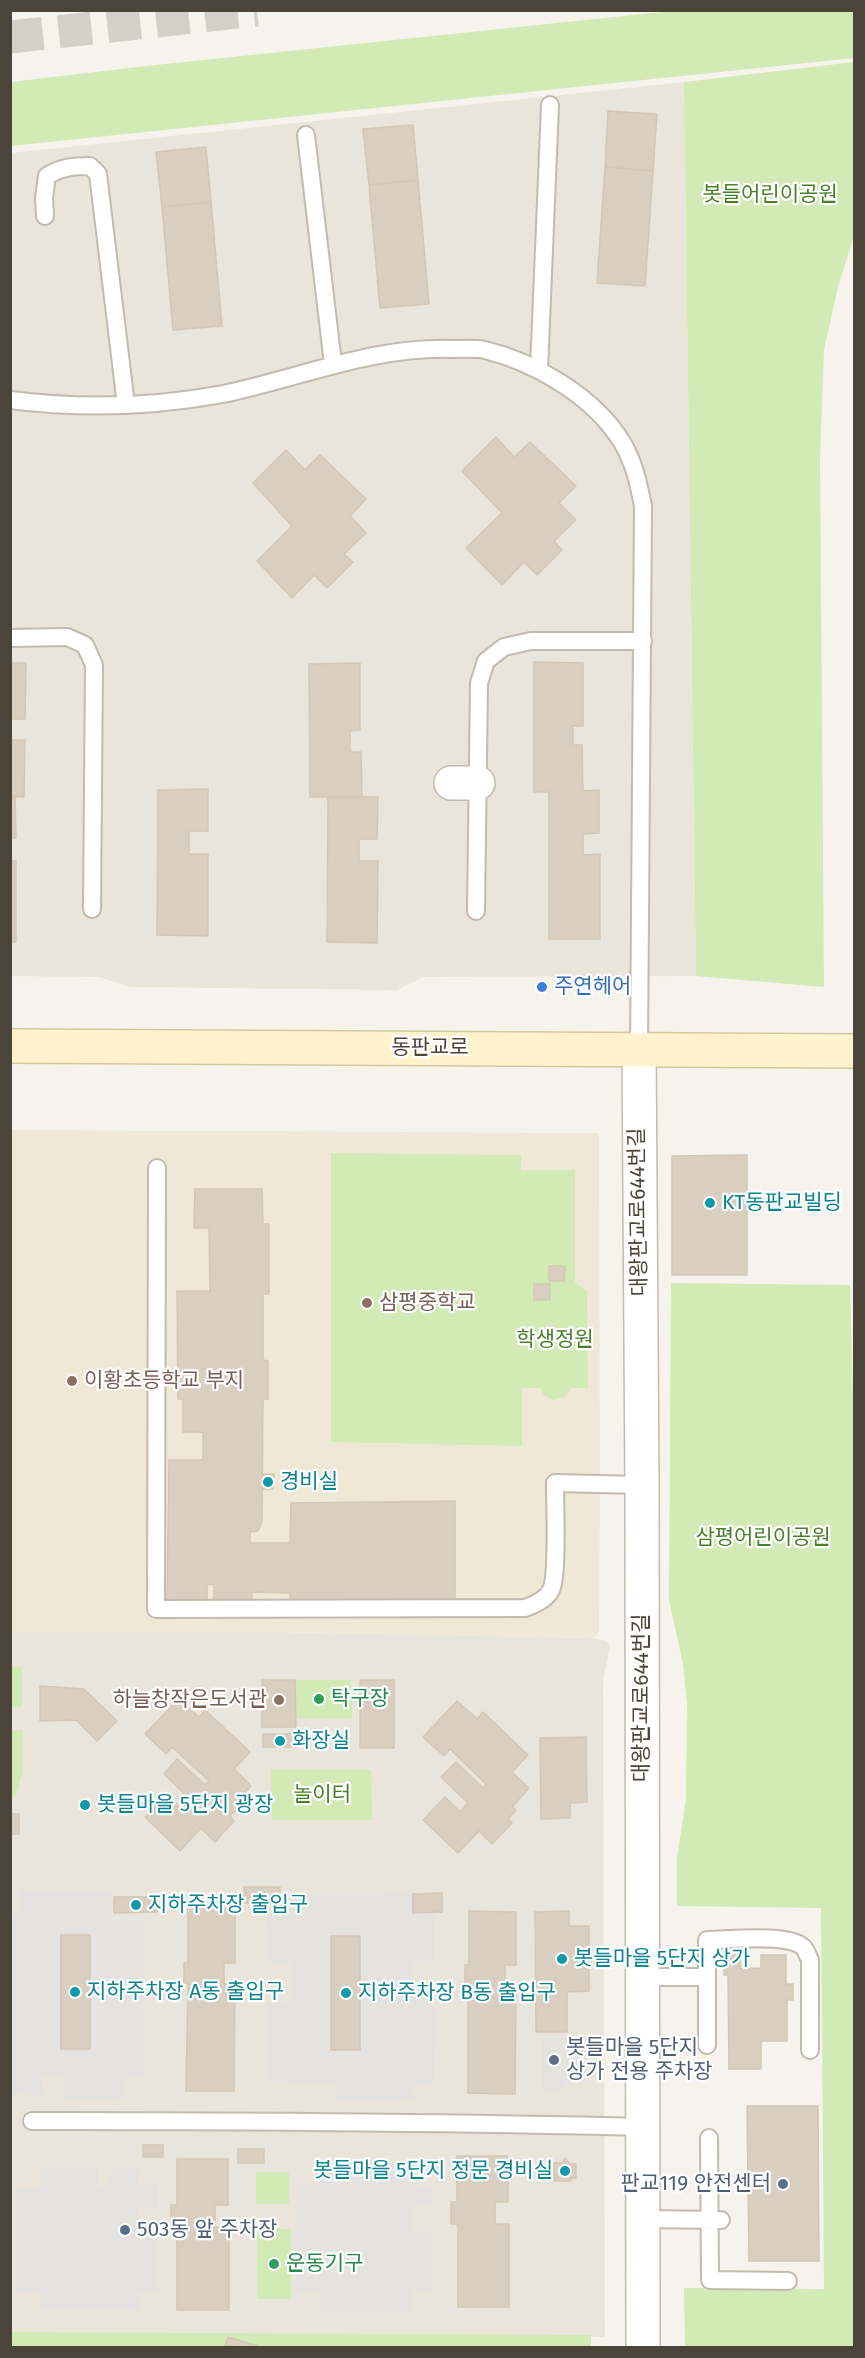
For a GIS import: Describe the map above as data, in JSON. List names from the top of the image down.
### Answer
{
  "streets": {
    "main road": ["동판교로"],
    "street": ["대왕판교로644번길"]
  },
  "crossings": [
    ["동판교로", "대왕판교로644번길"]
  ],
  "parks": [
    "봇들어린이공원",
    "학생정원",
    "삼평어린이공원",
    "놀이터"
  ],
  "places": [
    "주연헤어",
    "KT동판교빌딩",
    "삼평중학교",
    "이황초등학교 부지",
    "경비실",
    "탁구장",
    "하늘창작은도서관",
    "화장실",
    "봇들마을 5단지 광장",
    "지하주차장 출입구",
    "봇들마을 5단지 상가",
    "지하주차장 A동 출입구",
    "지하주차장 B동 출입구",
    "봇들마을 5단지 상가 전용 주차장",
    "봇들마을 5단지 정문 경비실",
    "판교119 안전센터",
    "503동 앞 주차장",
    "운동기구"
  ]
}
